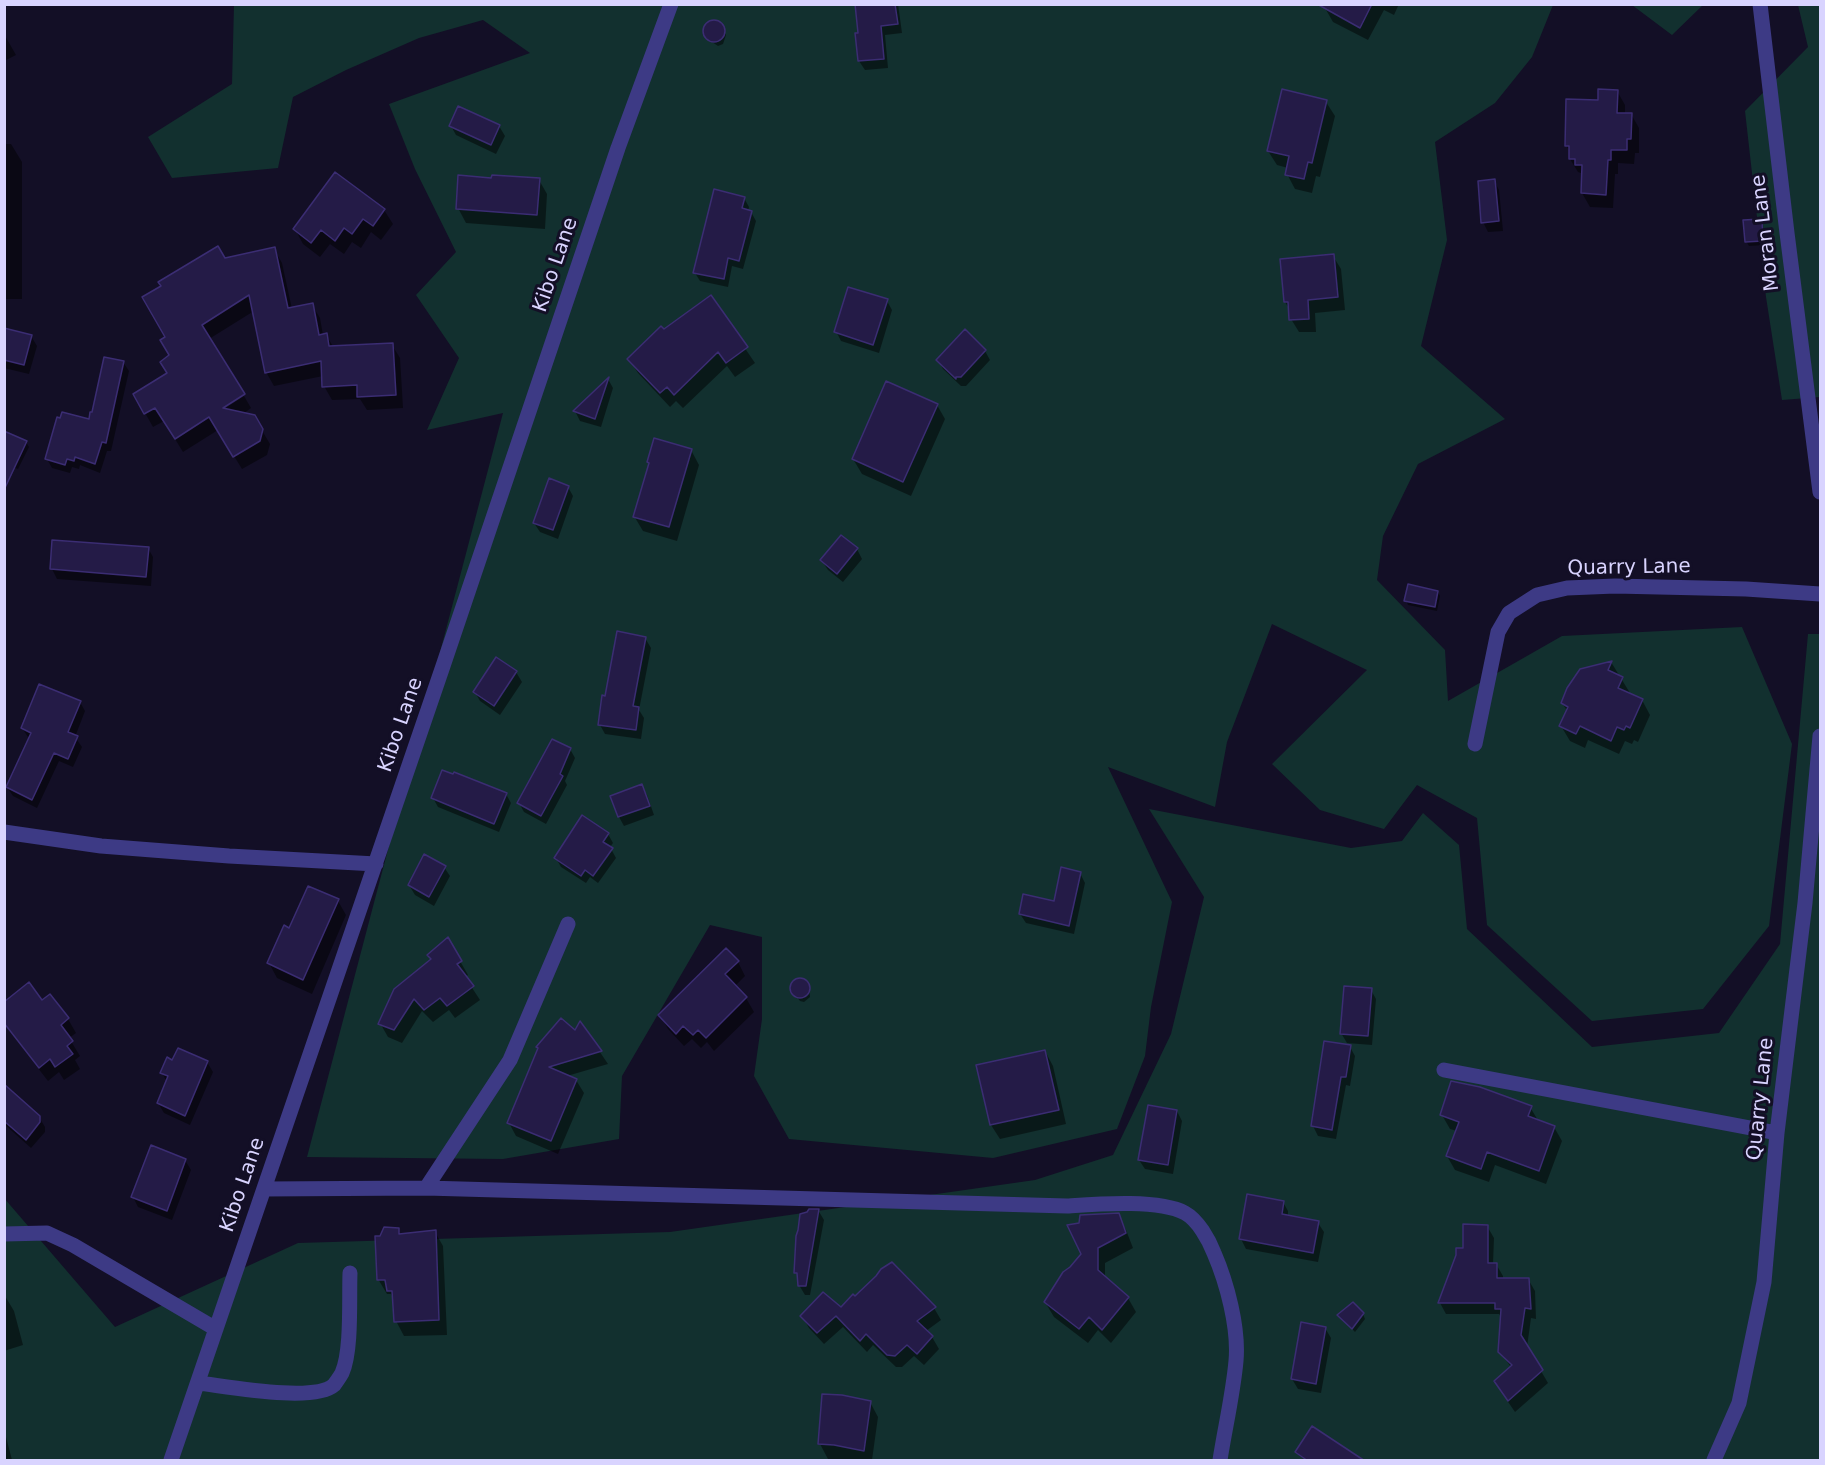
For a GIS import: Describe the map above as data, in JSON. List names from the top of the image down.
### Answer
{
  "streets": {
    "street": ["Moran Lane", "Kibo Lane", "Quarry Lane"]
  }
}
